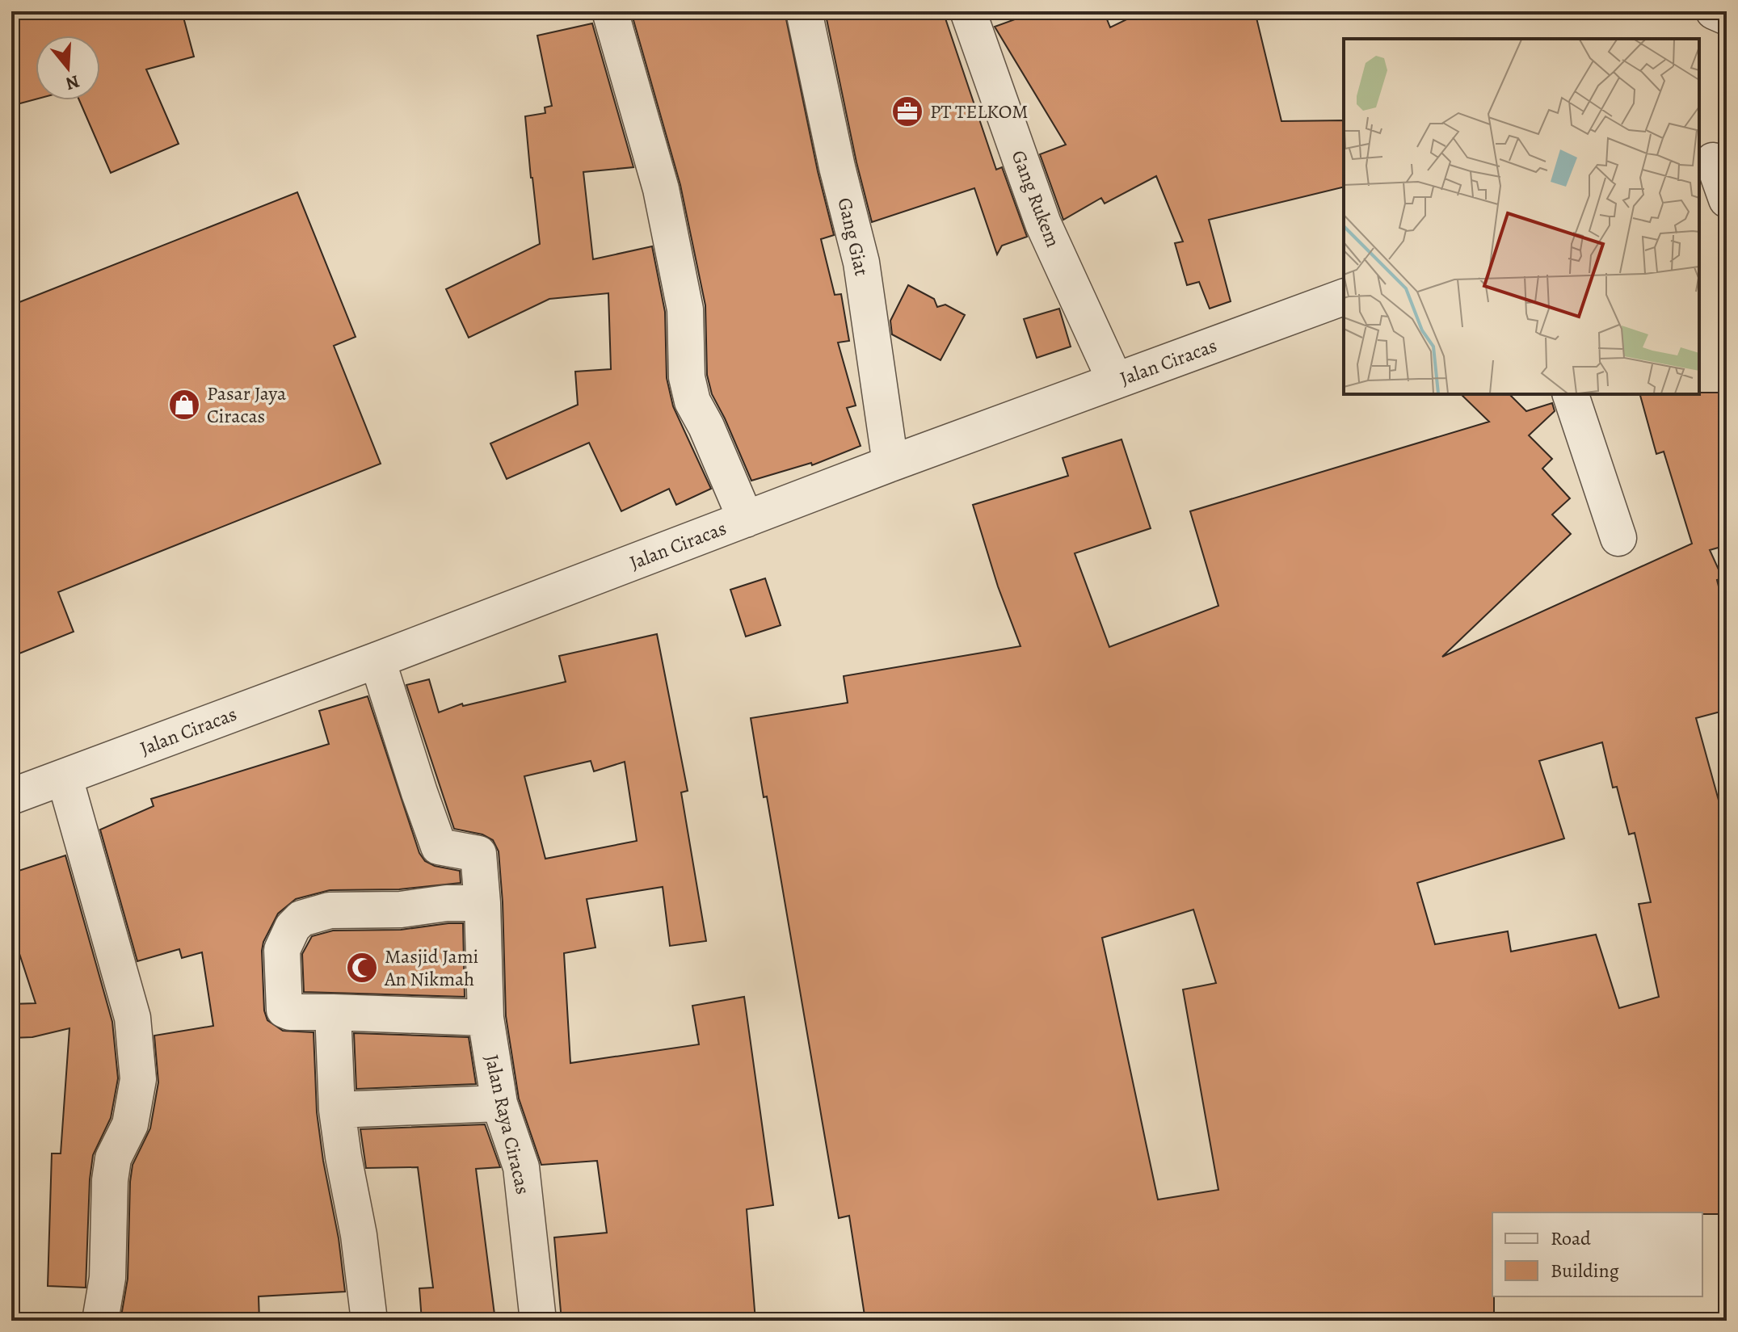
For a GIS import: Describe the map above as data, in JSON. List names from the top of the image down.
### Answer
{
  "streets": {
    "street": [
      "Gang Rukem",
      "Gang Giat",
      "Jalan Ciracas",
      "Jalan Raya Ciracas"
    ]
  },
  "crossings": [
    ["Gang Rukem", "Jalan Ciracas"],
    ["Gang Giat", "Jalan Ciracas"],
    ["Jalan Ciracas", "Jalan Raya Ciracas"]
  ],
  "places": {
    "office": ["PT TELKOM"],
    "shop": ["Pasar Jaya Ciracas"],
    "mosque": ["Masjid Jami An Nikmah"]
  },
  "legend": ["Road", "Building"],
  "north": "bottom"
}
